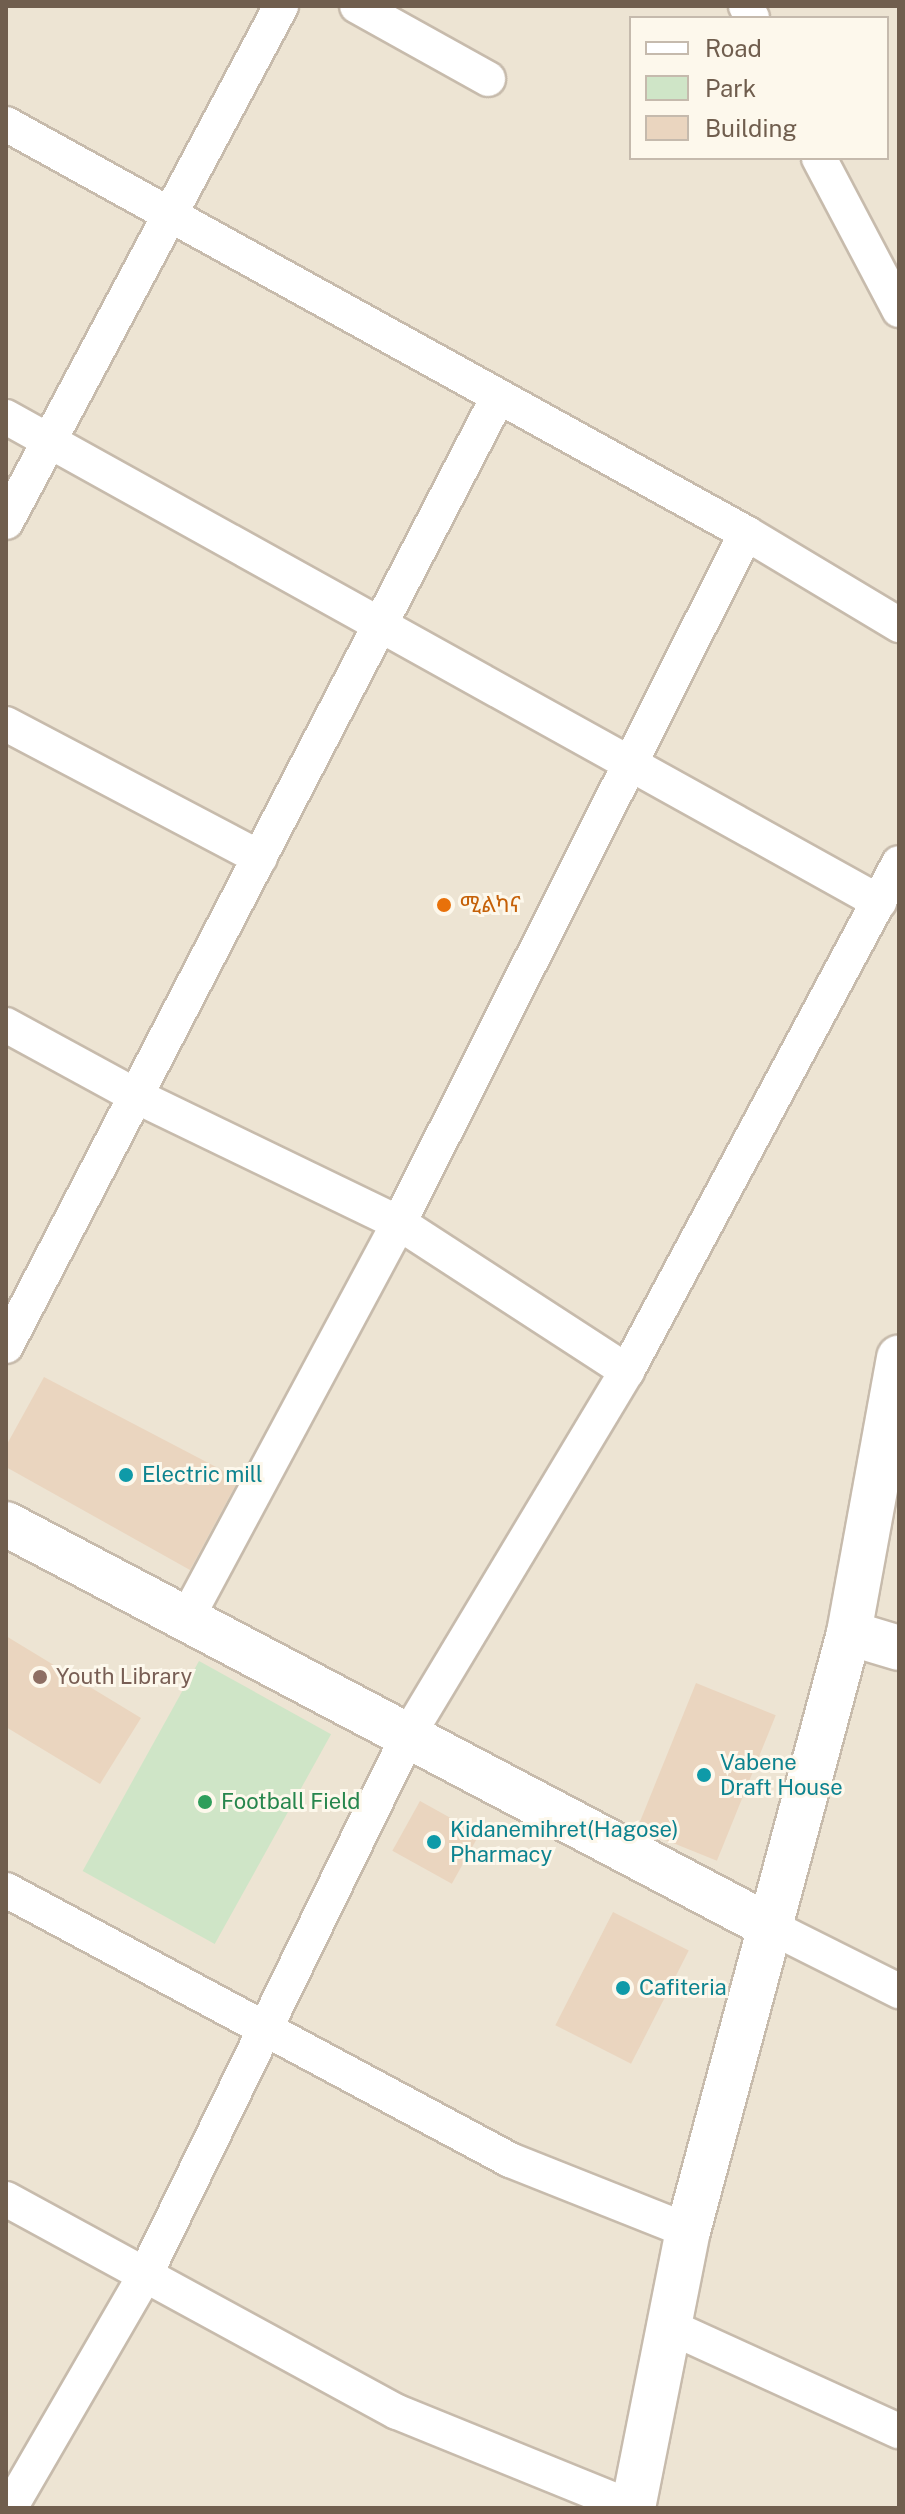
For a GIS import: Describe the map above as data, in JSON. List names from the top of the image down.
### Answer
{
  "places": [
    "ሚልካና",
    "Electric mill",
    "Youth Library",
    "Vabene Draft House",
    "Football Field",
    "Kidanemihret(Hagose) Pharmacy",
    "Cafiteria"
  ],
  "legend": ["Road", "Park", "Building"]
}
